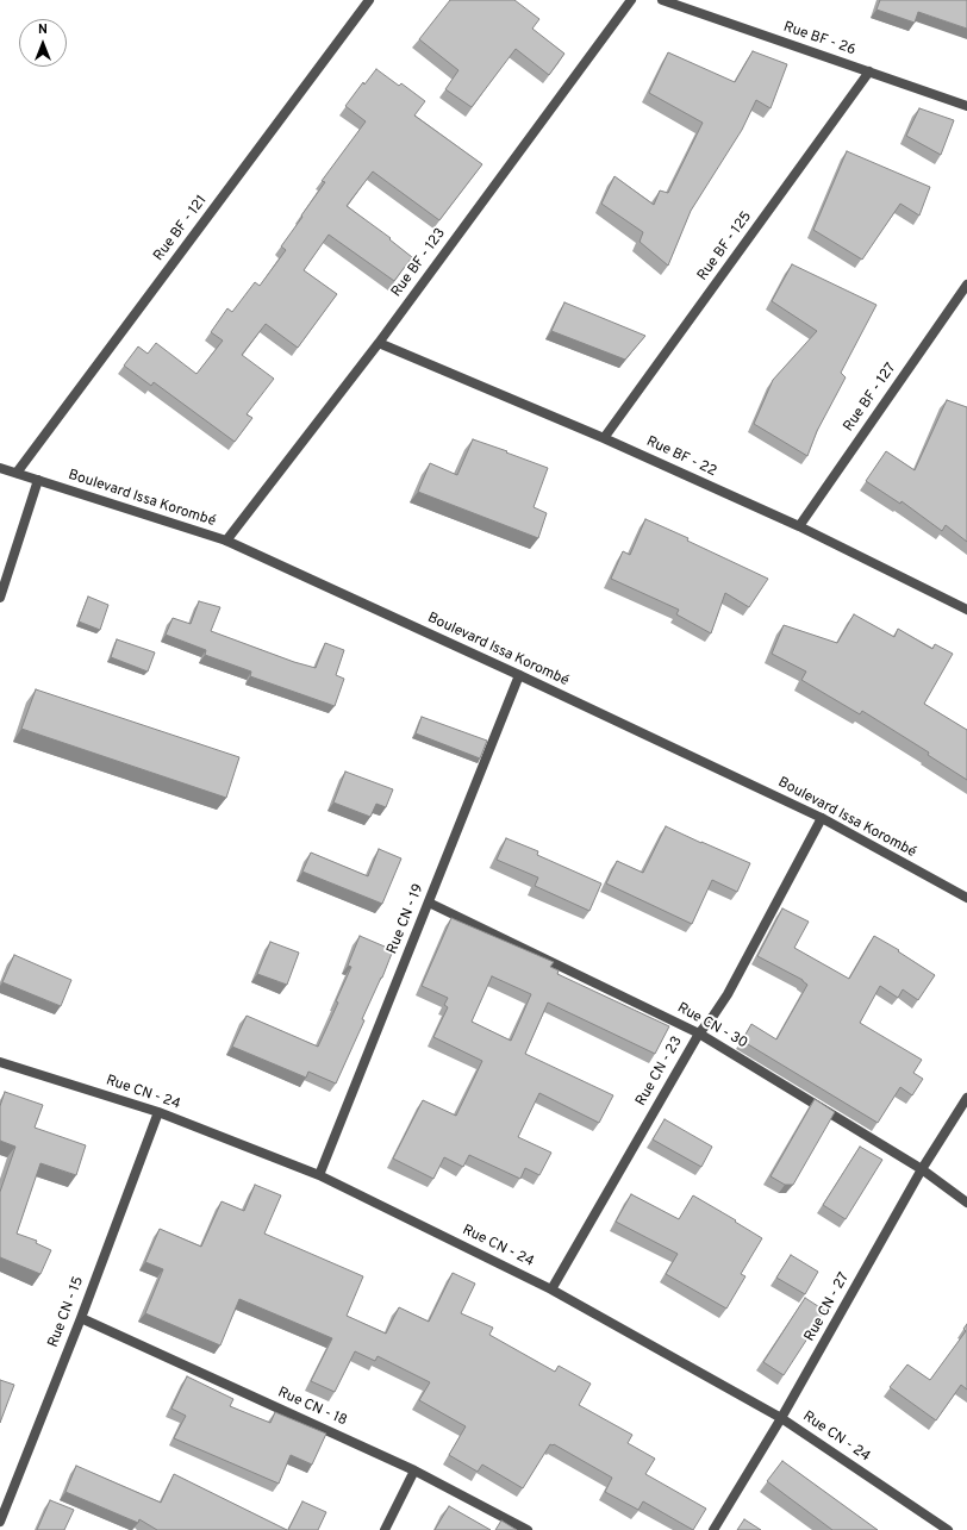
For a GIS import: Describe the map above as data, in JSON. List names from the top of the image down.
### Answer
{
  "streets": {
    "street": [
      "Rue BF - 26",
      "Rue BF - 121",
      "Rue BF - 125",
      "Rue BF - 123",
      "Rue BF - 127",
      "Rue BF - 22",
      "Boulevard Issa Korombé",
      "Rue CN - 19",
      "Rue CN - 30",
      "Rue CN - 23",
      "Rue CN - 24",
      "Rue CN - 27",
      "Rue CN - 15",
      "Rue CN - 18"
    ]
  },
  "crossings": [
    ["Rue BF - 26", "Rue BF - 125"],
    ["Rue BF - 121", "Boulevard Issa Korombé"],
    ["Rue BF - 125", "Rue BF - 22"],
    ["Rue BF - 123", "Rue BF - 22"],
    ["Rue BF - 123", "Boulevard Issa Korombé"],
    ["Rue BF - 127", "Rue BF - 22"],
    ["Boulevard Issa Korombé", "Rue CN - 19"],
    ["Boulevard Issa Korombé", "Rue CN - 23"],
    ["Rue CN - 19", "Rue CN - 30"],
    ["Rue CN - 19", "Rue CN - 24"],
    ["Rue CN - 30", "Rue CN - 23"],
    ["Rue CN - 30", "Rue CN - 27"],
    ["Rue CN - 23", "Rue CN - 24"],
    ["Rue CN - 24", "Rue CN - 27"],
    ["Rue CN - 24", "Rue CN - 15"],
    ["Rue CN - 15", "Rue CN - 18"]
  ],
  "north": "top"
}
